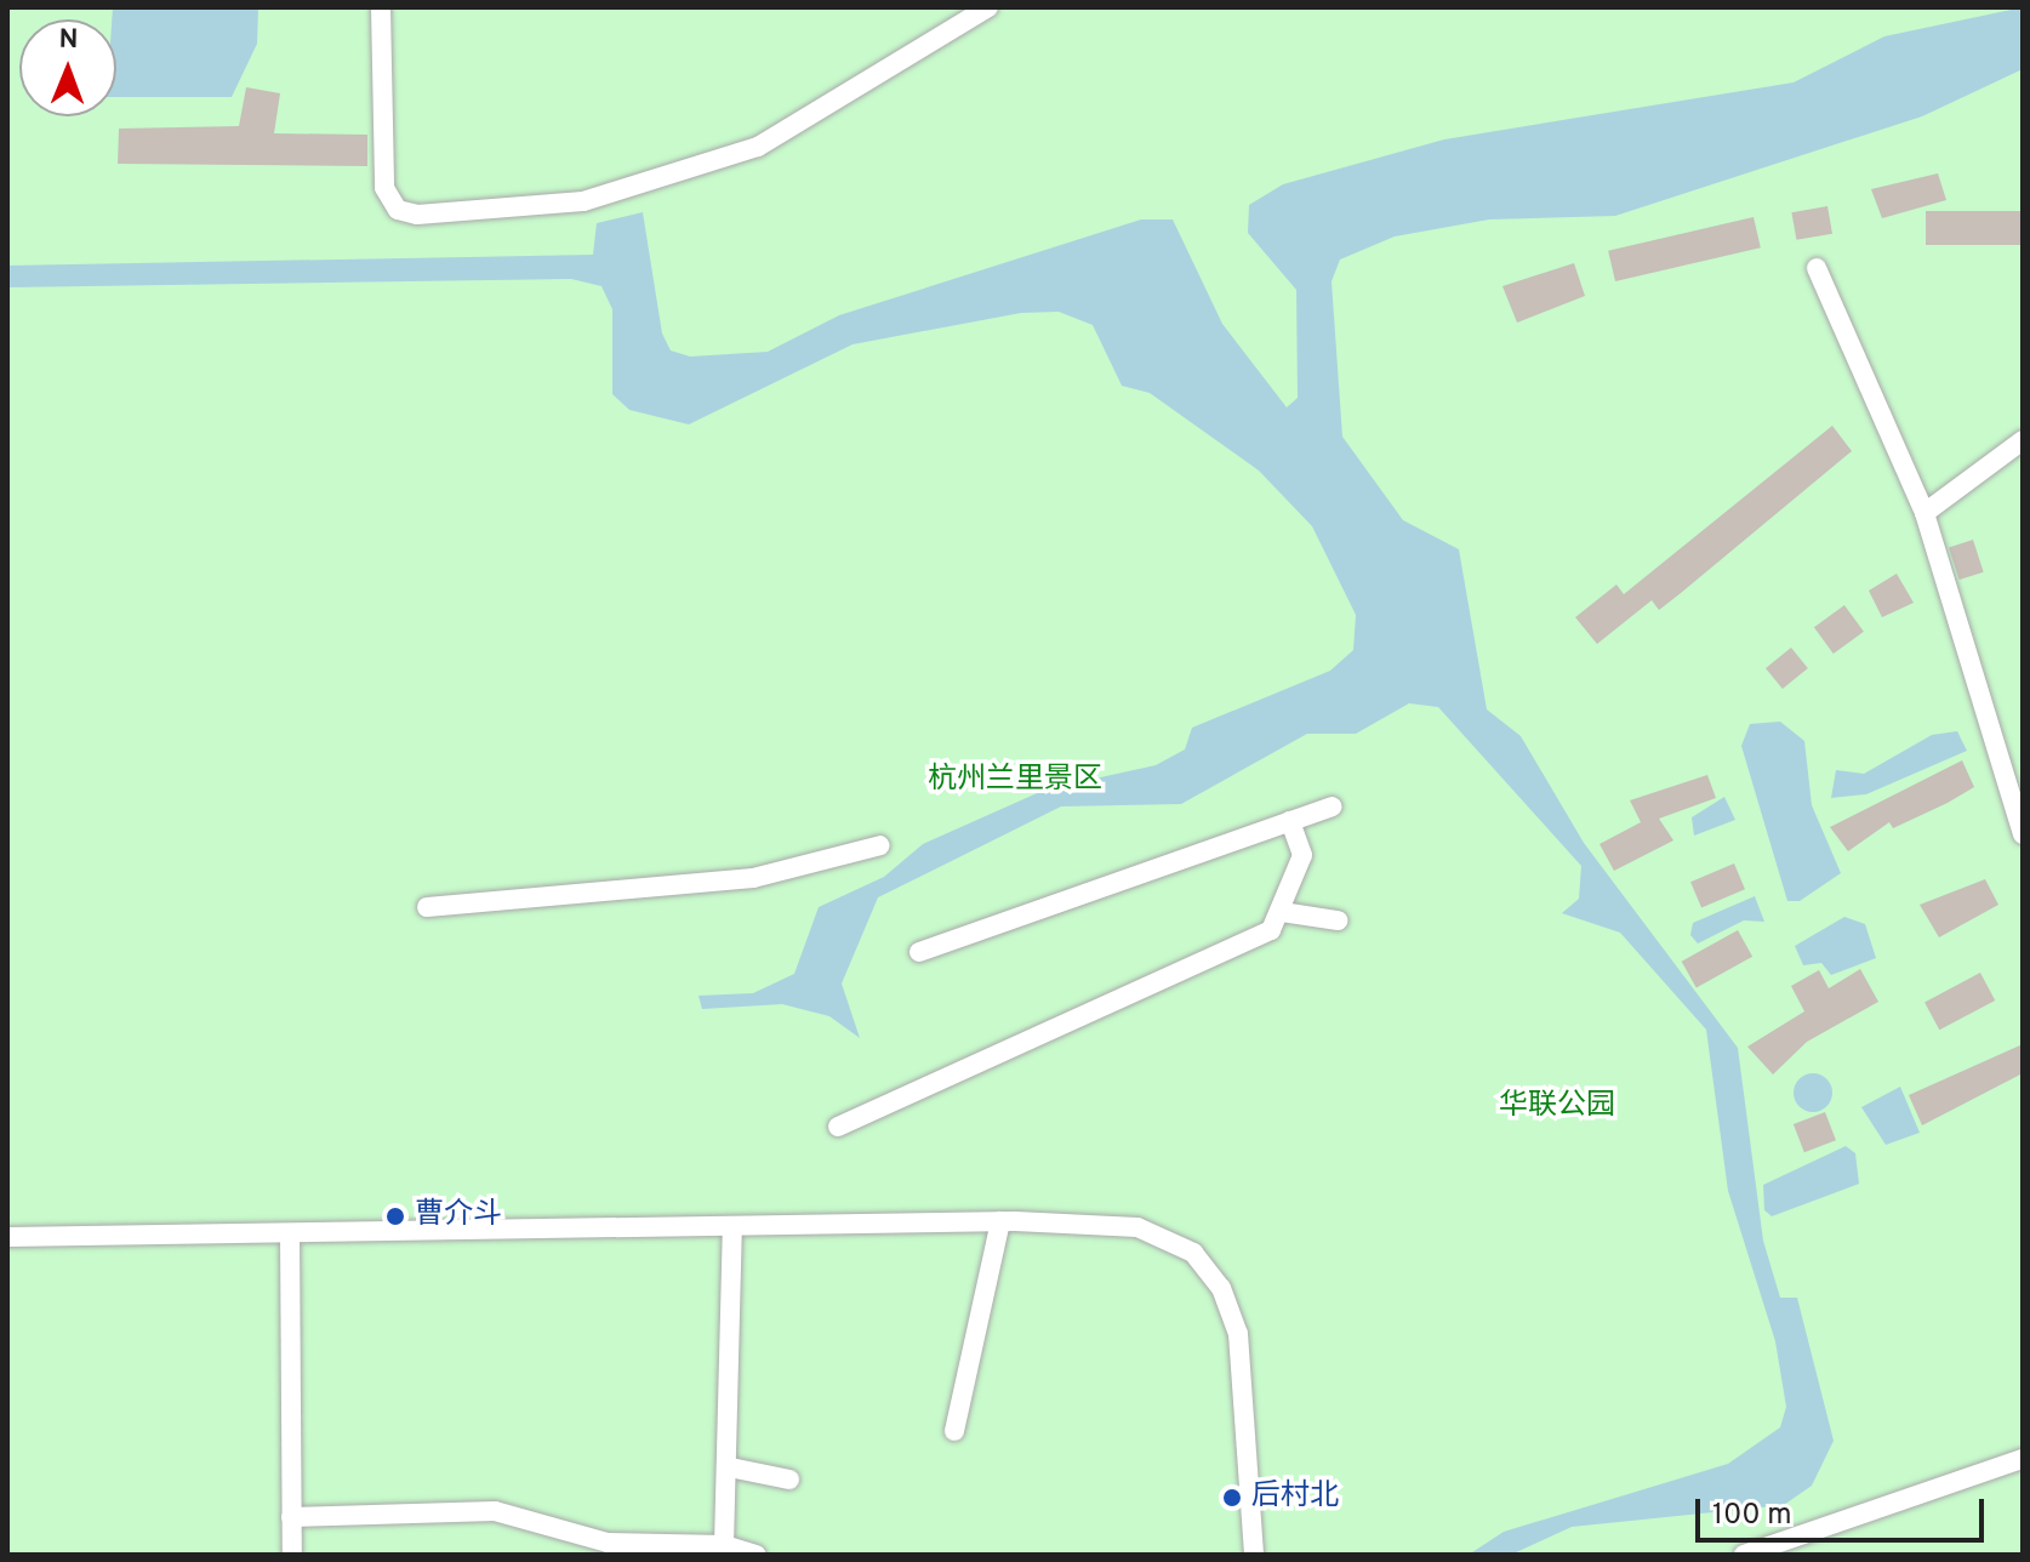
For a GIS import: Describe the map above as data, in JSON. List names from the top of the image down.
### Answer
{
  "parks": ["杭州兰里景区", "华联公园"],
  "places": ["曹介斗", "后村北"],
  "scale_bar": "100 m",
  "north": "top"
}
